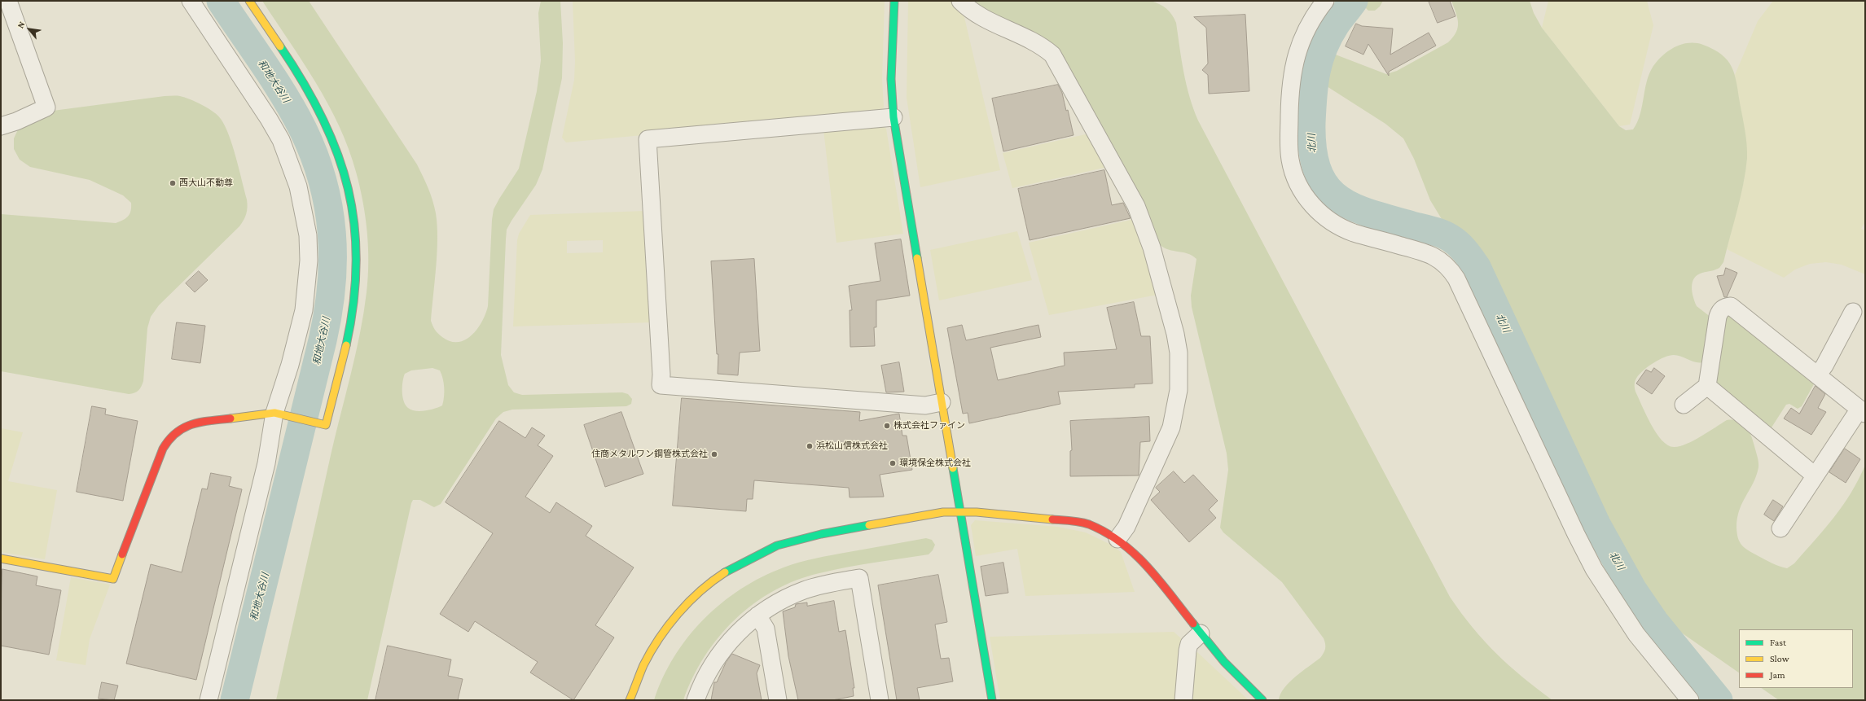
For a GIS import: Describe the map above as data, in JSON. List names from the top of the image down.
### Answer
{
  "water": ["和地大谷川", "北川"],
  "places": [
    "西大山不動尊",
    "株式会社ファイン",
    "浜松山信株式会社",
    "住商メタルワン鋼管株式会社",
    "環境保全株式会社"
  ],
  "legend": ["Fast", "Slow", "Jam"],
  "north": "top left"
}
